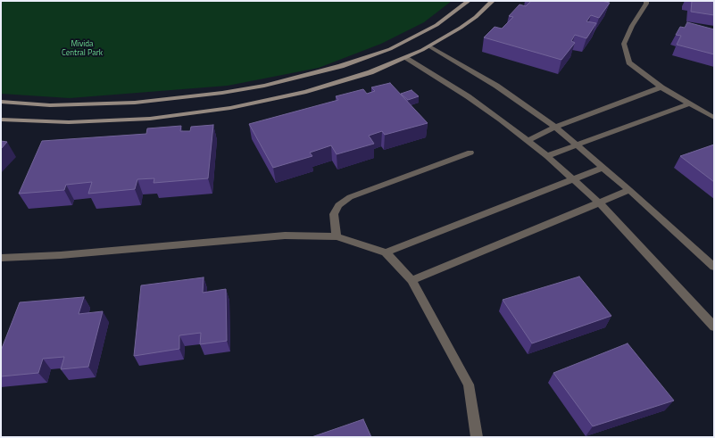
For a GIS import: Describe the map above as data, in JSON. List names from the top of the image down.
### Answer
{
  "parks": ["Mivida Central Park"]
}
